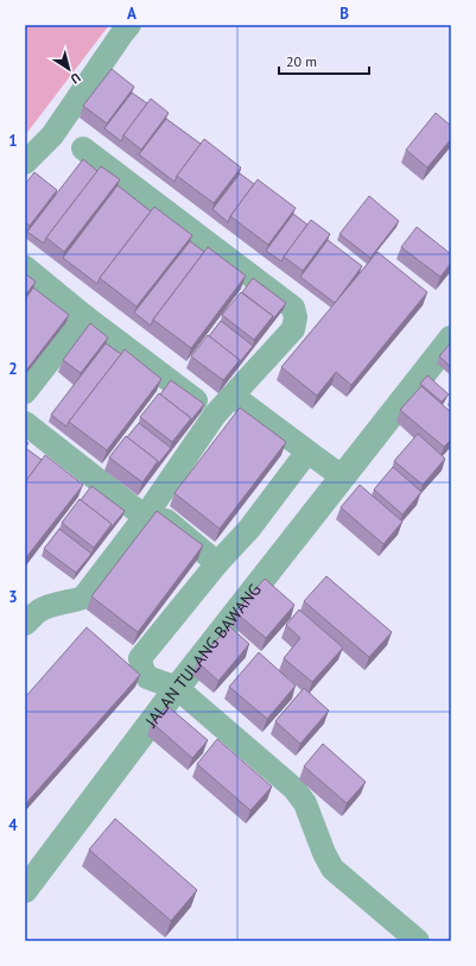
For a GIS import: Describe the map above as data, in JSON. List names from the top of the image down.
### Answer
{
  "streets": {
    "street": ["JALAN TULANG BAWANG"]
  },
  "scale_bar": "20 m",
  "north": "bottom right",
  "grid": {
    "columns": ["A", "B"],
    "rows": [
      "1",
      "2",
      "3",
      "4"
    ]
  }
}
